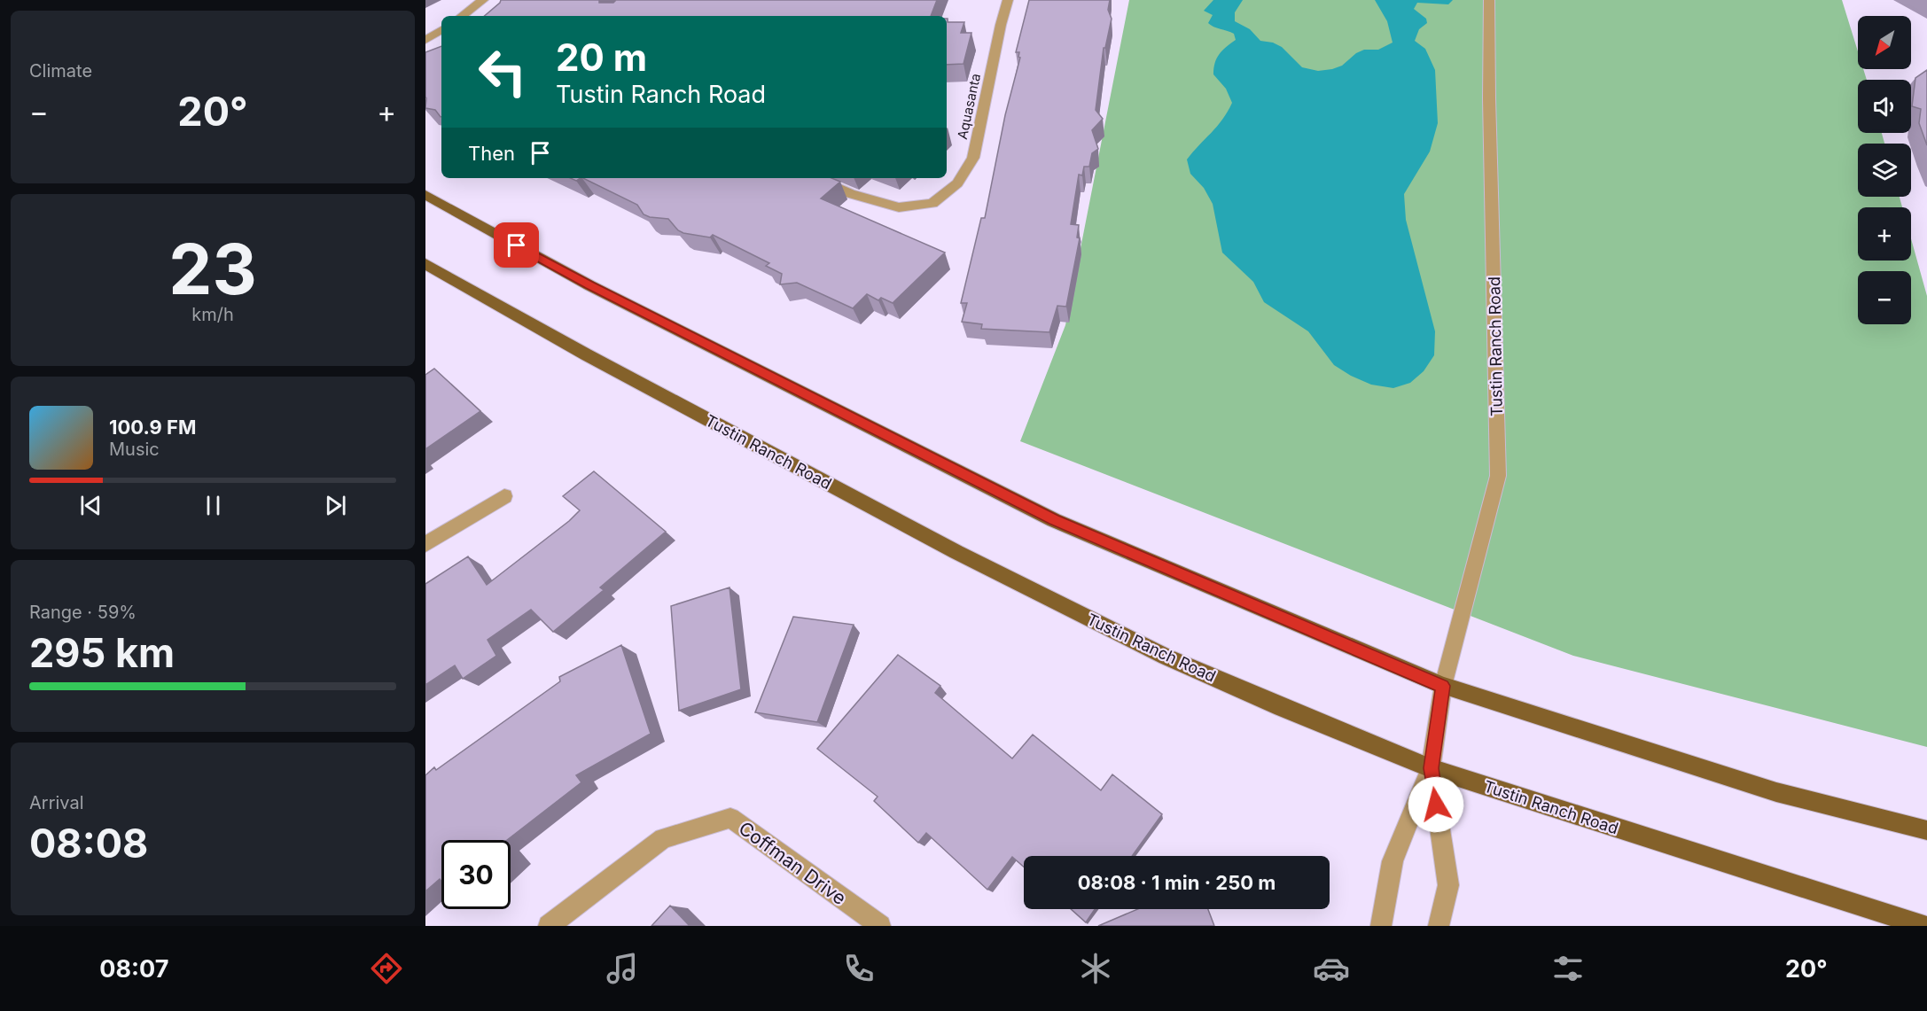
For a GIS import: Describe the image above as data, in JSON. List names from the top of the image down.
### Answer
{
  "streets": {
    "main road": ["Tustin Ranch Road"],
    "street": ["Aquasanta", "Coffman Drive"]
  },
  "north": "bottom left",
  "page": {
    "tile": [
      "Climate",
      ["23", "km/h"],
      ["Range · 59%", "295 km"],
      ["Arrival", "08:08"]
    ],
    "map_buttons": ["+", "−"],
    "turn": ["20 m", "Tustin Ranch Road"],
    "heat": ["−", "20°", "+"],
    "then": "Then",
    "song": ["100.9 FM", "Music"],
    "limit": "30",
    "trip": "08:08 · 1 min · 250 m",
    "tabs": ["08:07", "20°"]
  }
}
